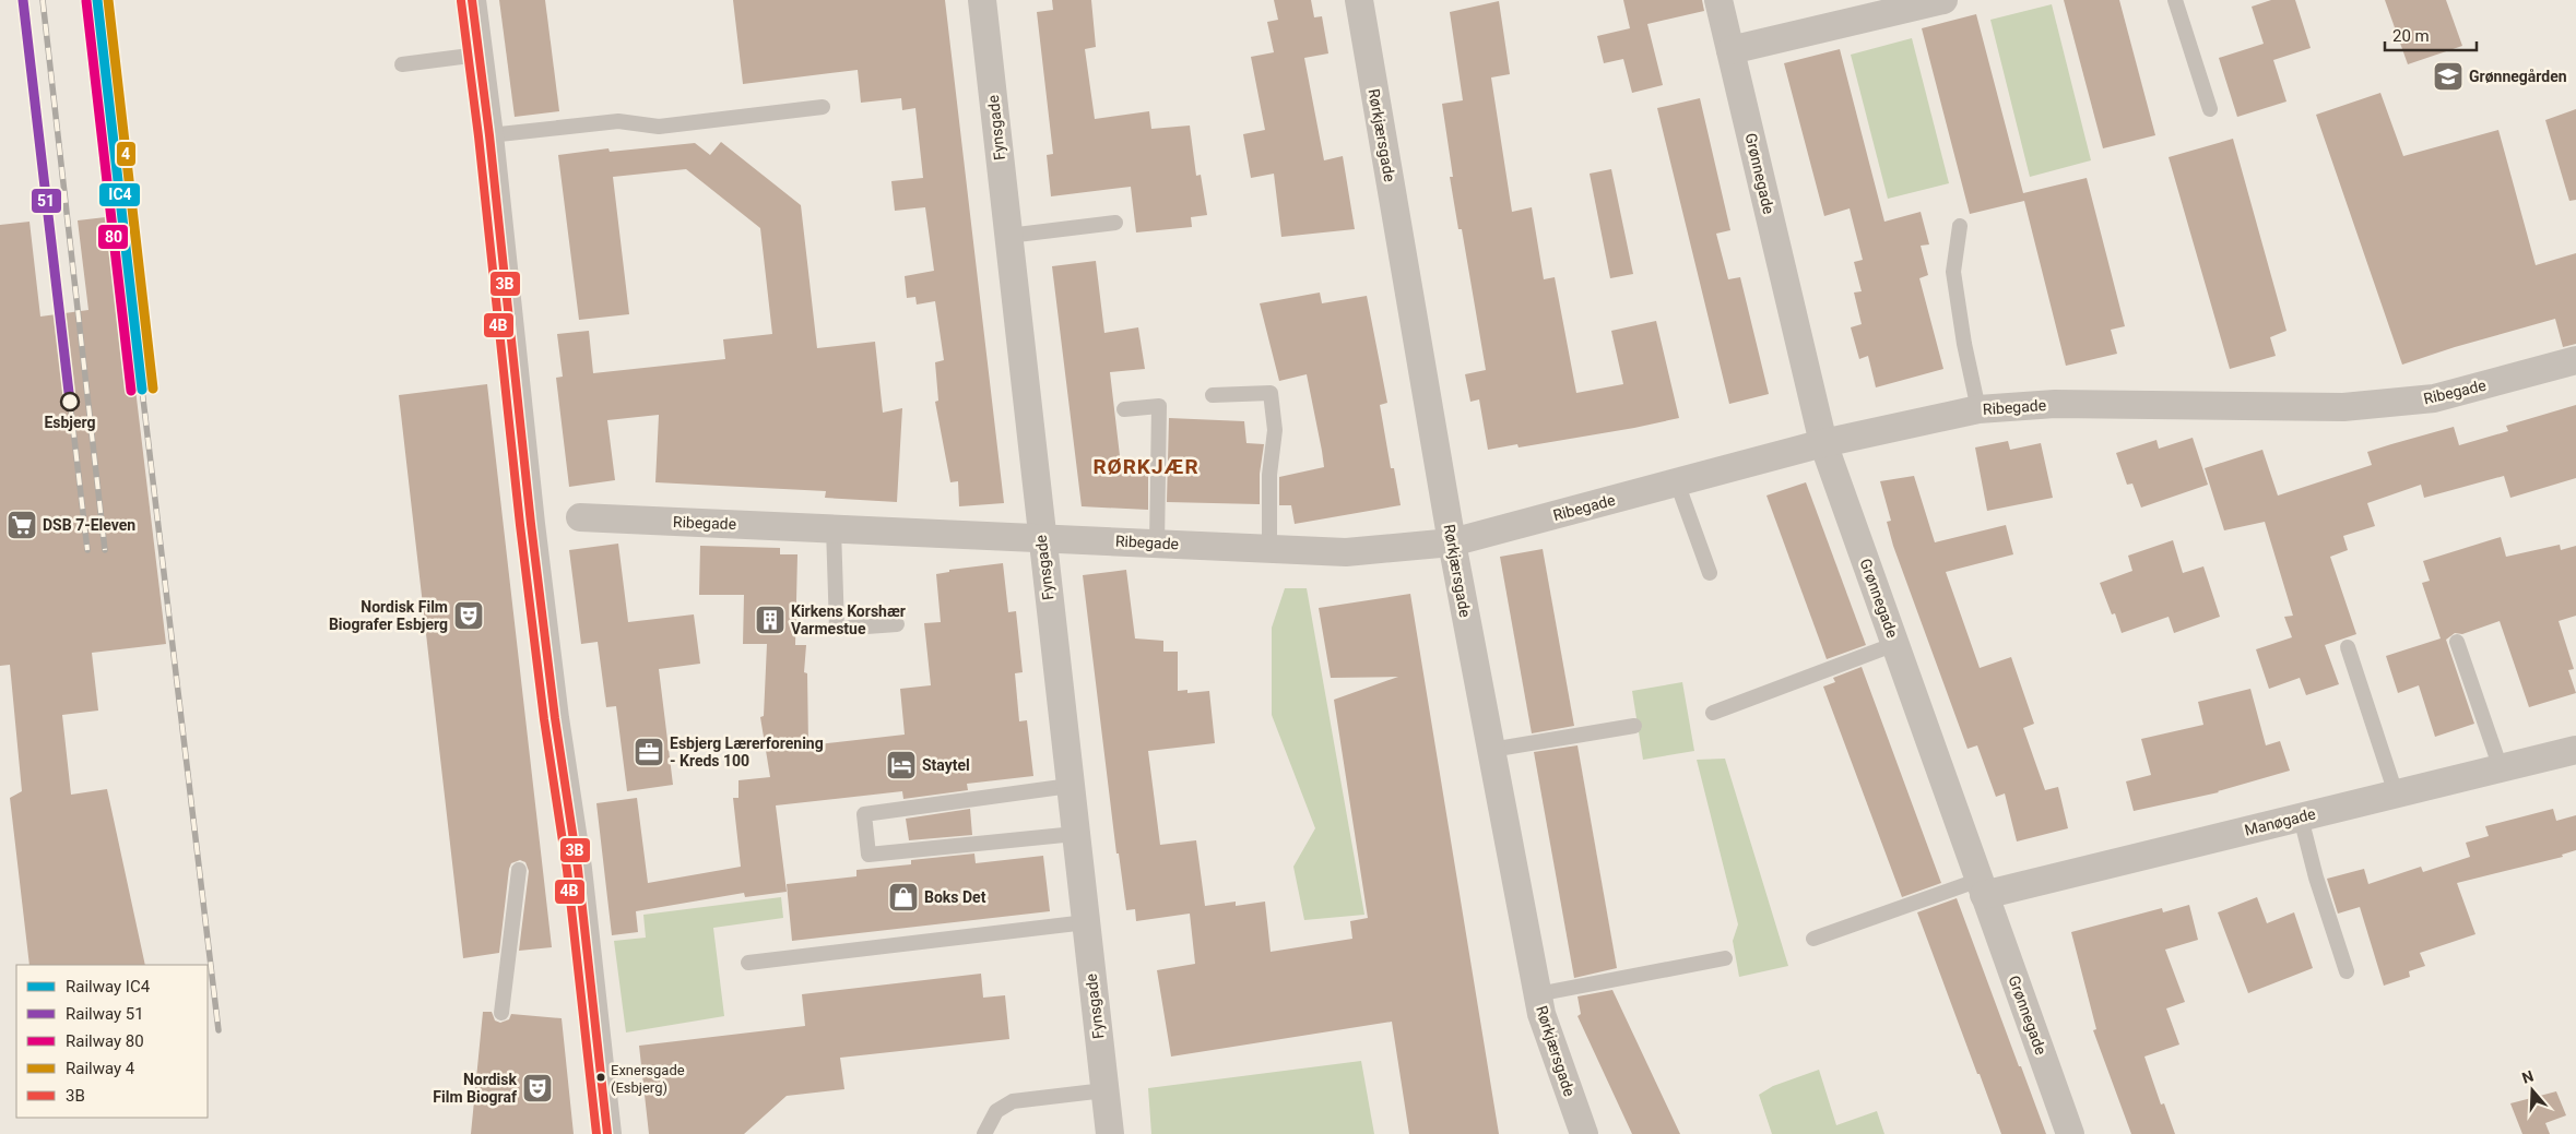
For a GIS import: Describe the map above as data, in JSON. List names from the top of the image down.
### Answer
{
  "streets": {
    "street": [
      "Fynsgade",
      "Rørkjærsgade",
      "Grønnegade",
      "Ribegade",
      "Manøgade"
    ]
  },
  "crossings": [
    ["Fynsgade", "Ribegade"],
    ["Rørkjærsgade", "Ribegade"],
    ["Grønnegade", "Ribegade"],
    ["Grønnegade", "Manøgade"]
  ],
  "districts": ["RØRKJÆR"],
  "places": {
    "school or university": ["Grønnegården"],
    "other": ["Esbjerg", "Exnersgade (Esbjerg)"],
    "supermarket": ["DSB 7-Eleven"],
    "theatre": ["Nordisk Film Biografer Esbjerg", "Nordisk Film Biograf"],
    "building": ["Kirkens Korshær Varmestue"],
    "office": ["Esbjerg Lærerforening - Kreds 100"],
    "hotel": ["Staytel"],
    "shop": ["Boks Det"]
  },
  "lines": [
    "rail line IC4",
    "rail line 51",
    "rail line 4",
    "transit line 3B",
    "rail line 80",
    "transit line 4B"
  ],
  "legend": [
    "Railway IC4",
    "Railway 51",
    "Railway 80",
    "Railway 4",
    "3B"
  ],
  "scale_bar": "20 m",
  "north": "top"
}
